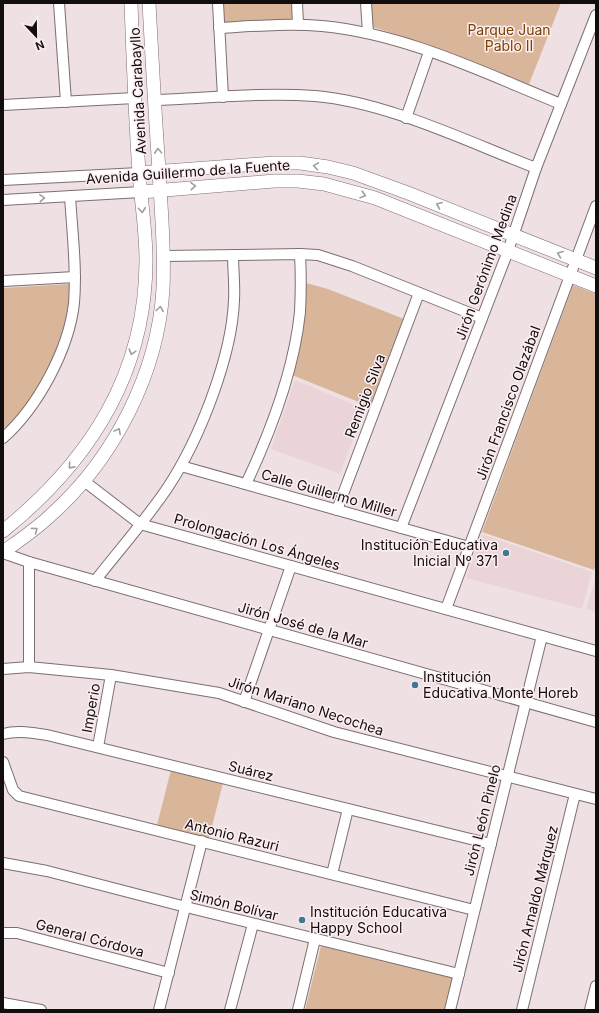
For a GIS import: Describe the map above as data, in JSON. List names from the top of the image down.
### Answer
{
  "streets": {
    "main road": ["Avenida Carabayllo", "Avenida Guillermo de la Fuente"],
    "street": [
      "Jirón Gerónimo Medina",
      "Remigio Silva",
      "Jirón Francisco Olazábal",
      "Calle Guillermo Miller",
      "Prolongación Los Ángeles",
      "Jirón José de la Mar",
      "Jirón Mariano Necochea",
      "Imperio",
      "Suárez",
      "Jirón León Pinelo",
      "Antonio Razuri",
      "Jirón Arnaldo Márquez",
      "Simón Bolívar",
      "General Córdova"
    ]
  },
  "crossings": [
    ["Avenida Carabayllo", "Avenida Guillermo de la Fuente"],
    ["Avenida Carabayllo", "Prolongación Los Ángeles"],
    ["Avenida Carabayllo", "Jirón José de la Mar"],
    ["Avenida Guillermo de la Fuente", "Jirón Gerónimo Medina"],
    ["Avenida Guillermo de la Fuente", "Jirón Francisco Olazábal"],
    ["Jirón Gerónimo Medina", "Calle Guillermo Miller"],
    ["Remigio Silva", "Calle Guillermo Miller"],
    ["Jirón Francisco Olazábal", "Calle Guillermo Miller"],
    ["Jirón Francisco Olazábal", "Prolongación Los Ángeles"],
    ["Prolongación Los Ángeles", "Jirón León Pinelo"],
    ["Jirón José de la Mar", "Jirón León Pinelo"],
    ["Jirón Mariano Necochea", "Imperio"],
    ["Jirón Mariano Necochea", "Jirón León Pinelo"],
    ["Jirón Mariano Necochea", "Jirón Arnaldo Márquez"],
    ["Imperio", "Suárez"],
    ["Suárez", "Jirón León Pinelo"],
    ["Jirón León Pinelo", "Antonio Razuri"],
    ["Jirón León Pinelo", "Simón Bolívar"]
  ],
  "parks": ["Parque Juan Pablo II"],
  "places": ["Institución Educativa Inicial Nº 371", "Institución Educativa Monte Horeb", "Institución Educativa Happy School"],
  "north": "bottom"
}
